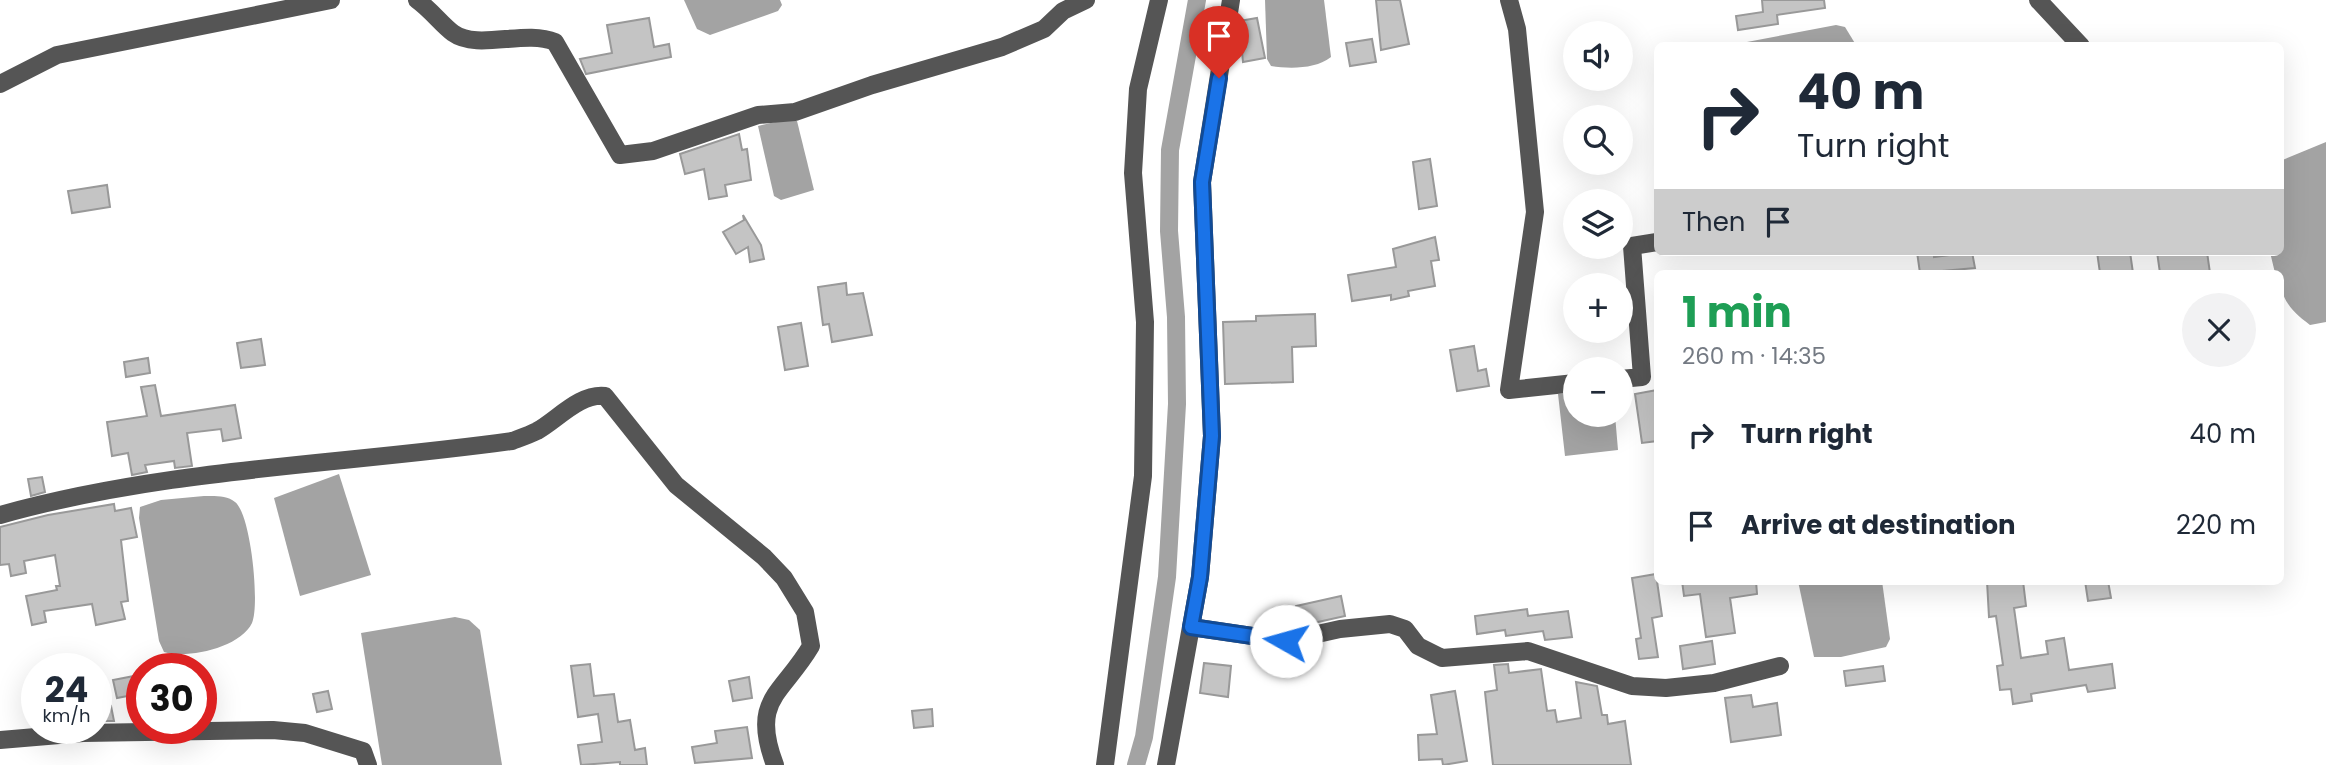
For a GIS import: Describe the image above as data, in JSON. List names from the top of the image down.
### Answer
{
  "page": {
    "map_buttons": ["+", "−"],
    "turn": ["40 m", "Turn right"],
    "then": "Then",
    "heading": ["1 min", "260 m · 14:35"],
    "list": [
      {
        "name": "Turn right",
        "value": "40 m"
      },
      {
        "name": "Arrive at destination",
        "value": "220 m"
      }
    ],
    "speed": "24 km/h",
    "limit": "30"
  }
}
